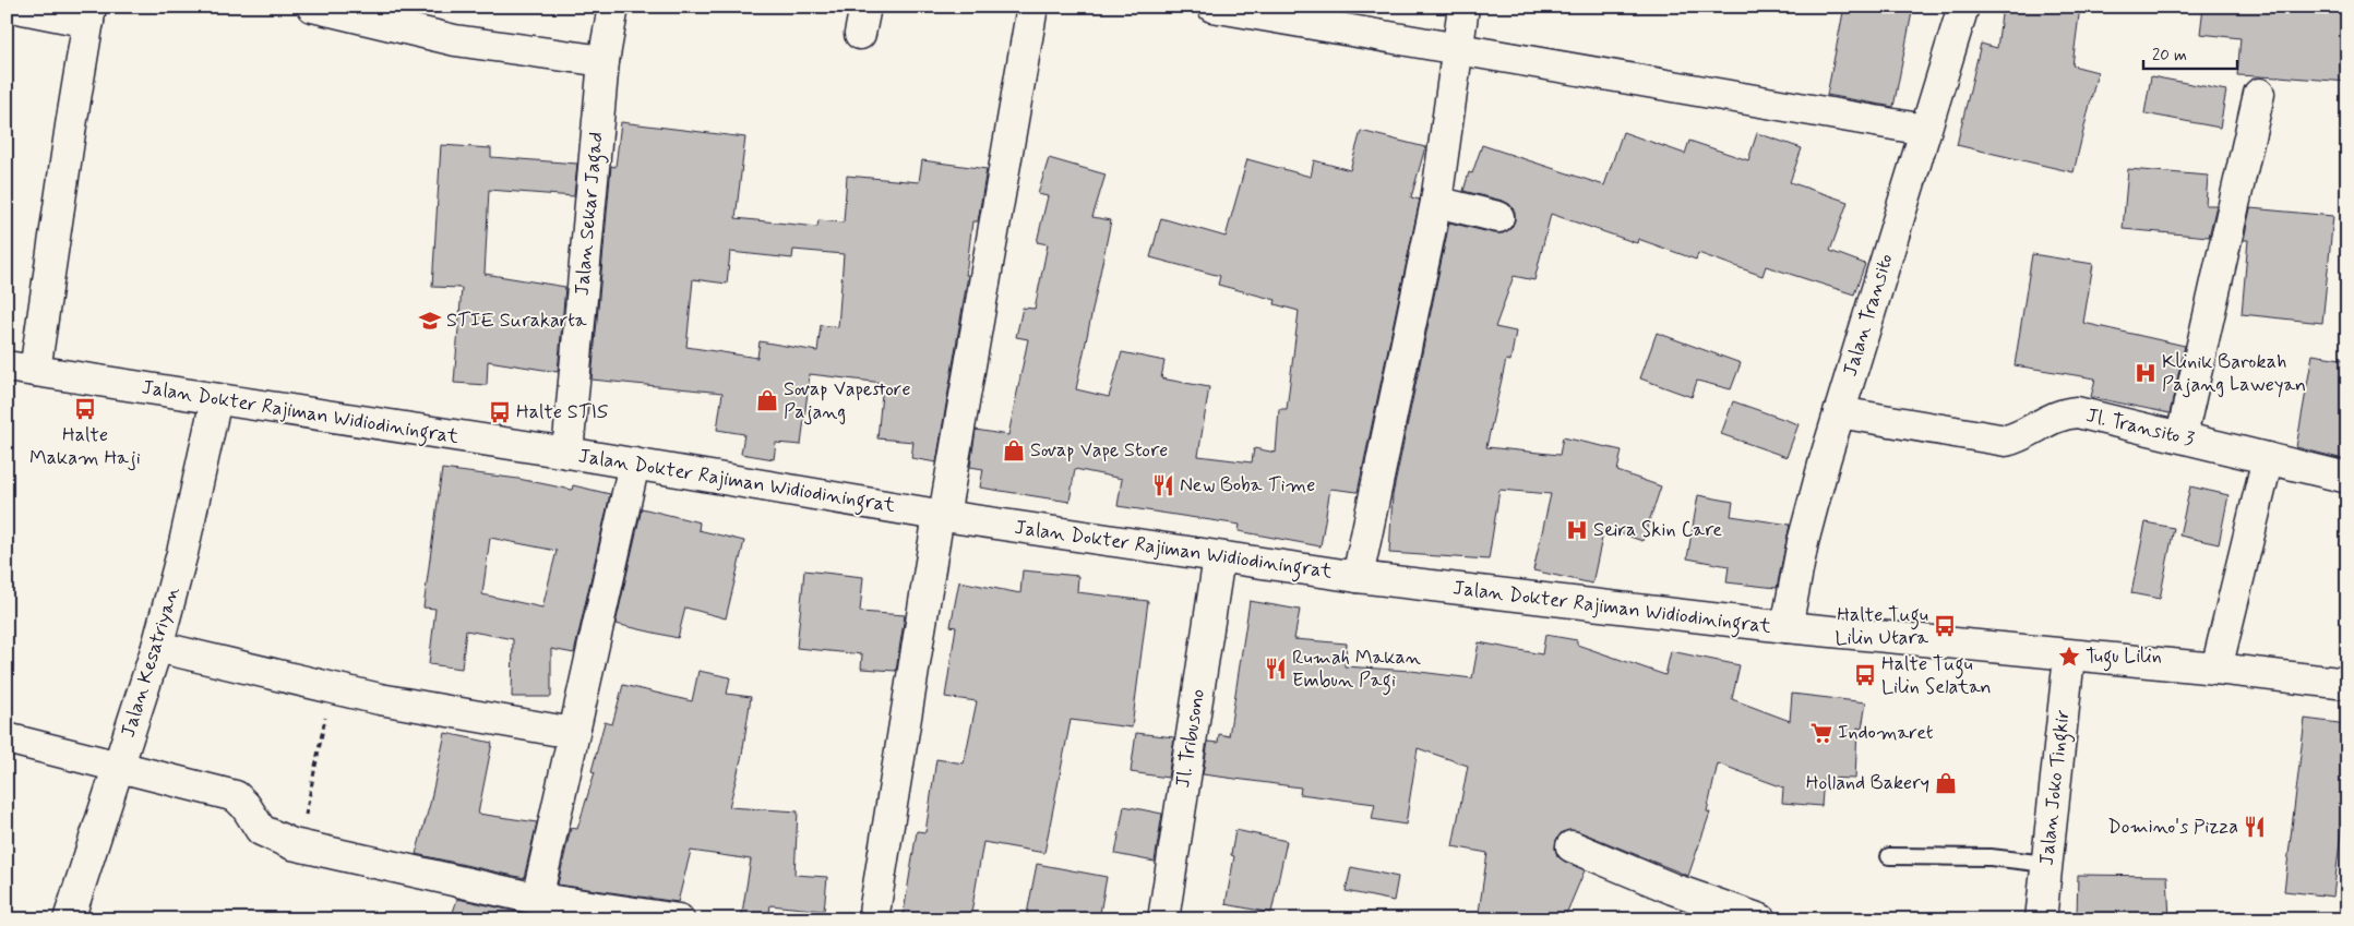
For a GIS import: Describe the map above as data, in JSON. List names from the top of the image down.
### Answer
{
  "streets": {
    "street": [
      "Jalan Sekar Jagad",
      "Jalan Transito",
      "Jalan Dokter Rajiman Widiodiningrat",
      "Jl. Transito 3",
      "Jalan Kesatriyan",
      "Jl. Tribusono",
      "Jalan Joko Tingkir"
    ]
  },
  "crossings": [
    ["Jalan Sekar Jagad", "Jalan Dokter Rajiman Widiodiningrat"],
    ["Jalan Transito", "Jalan Dokter Rajiman Widiodiningrat"],
    ["Jalan Transito", "Jl. Transito 3"],
    ["Jalan Dokter Rajiman Widiodiningrat", "Jalan Kesatriyan"],
    ["Jalan Dokter Rajiman Widiodiningrat", "Jl. Tribusono"],
    ["Jalan Dokter Rajiman Widiodiningrat", "Jalan Joko Tingkir"]
  ],
  "places": {
    "school or university": ["STIE Surakarta"],
    "hospital": ["Klinik Barokah Pajang Laweyan", "Seira Skin Care"],
    "shop": ["Sovap Vapestore Pajang", "Sovap Vape Store", "Holland Bakery"],
    "bus stop": [
      "Halte Makam Haji",
      "Halte STIS",
      "Halte Tugu Lilin Utara",
      "Halte Tugu Lilin Selatan"
    ],
    "restaurant": ["New Boba Time", "Rumah Makan Embun Pagi", "Domino's Pizza"],
    "place": ["Tugu Lilin"],
    "supermarket": ["Indomaret"]
  },
  "scale_bar": "20 m"
}
